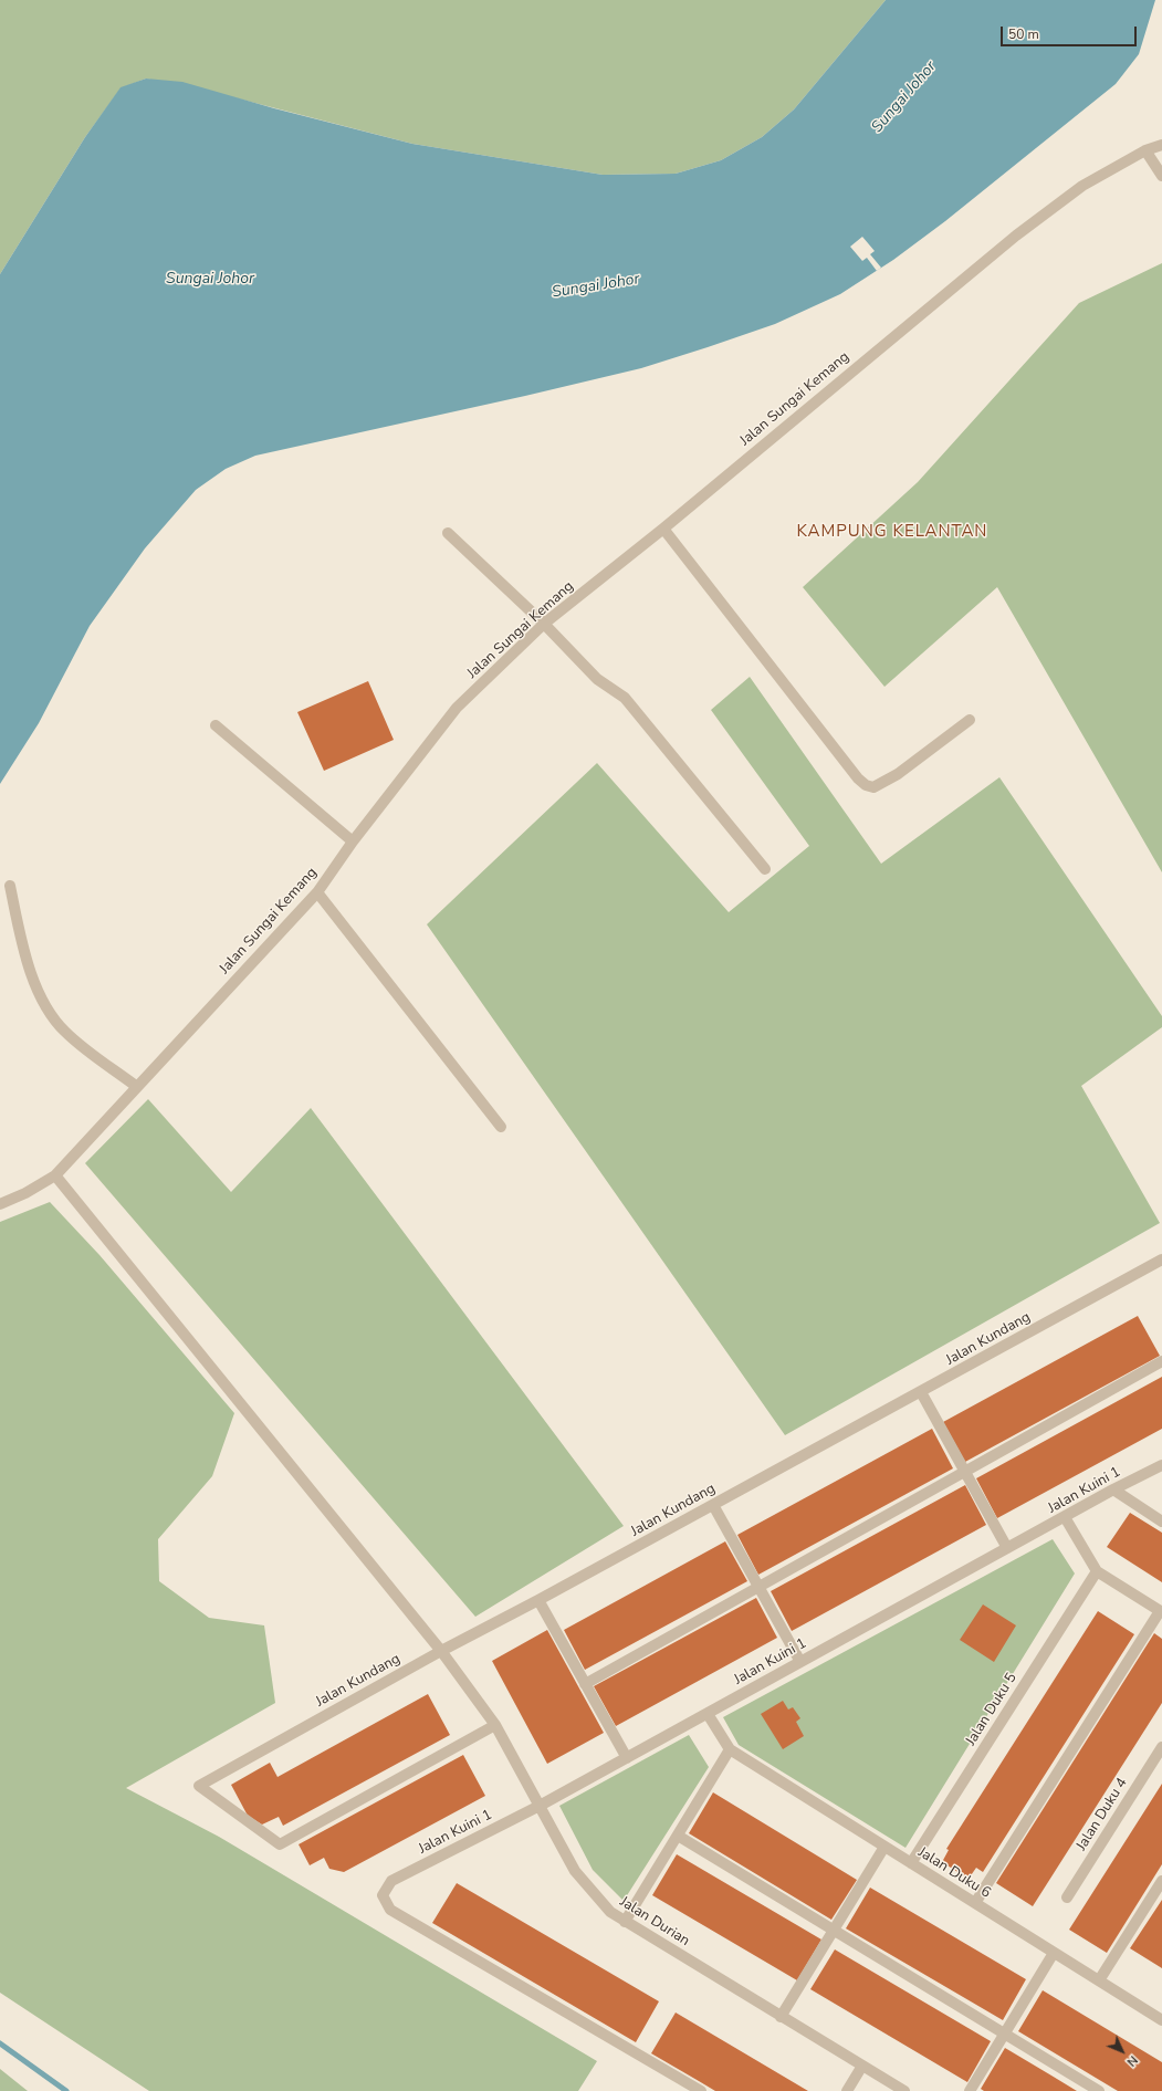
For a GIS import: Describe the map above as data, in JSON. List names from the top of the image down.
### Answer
{
  "streets": {
    "street": [
      "Jalan Sungai Kemang",
      "Jalan Kundang",
      "Jalan Kuini 1",
      "Jalan Duku 5",
      "Jalan Duku 4",
      "Jalan Duku 6",
      "Jalan Durian"
    ]
  },
  "crossings": [
    ["Jalan Sungai Kemang", "Jalan Durian"],
    ["Jalan Kundang", "Jalan Durian"],
    ["Jalan Kuini 1", "Jalan Durian"],
    ["Jalan Duku 5", "Jalan Duku 6"]
  ],
  "districts": ["KAMPUNG KELANTAN"],
  "water": ["Sungai Johor"],
  "scale_bar": "50 m",
  "north": "bottom right"
}
